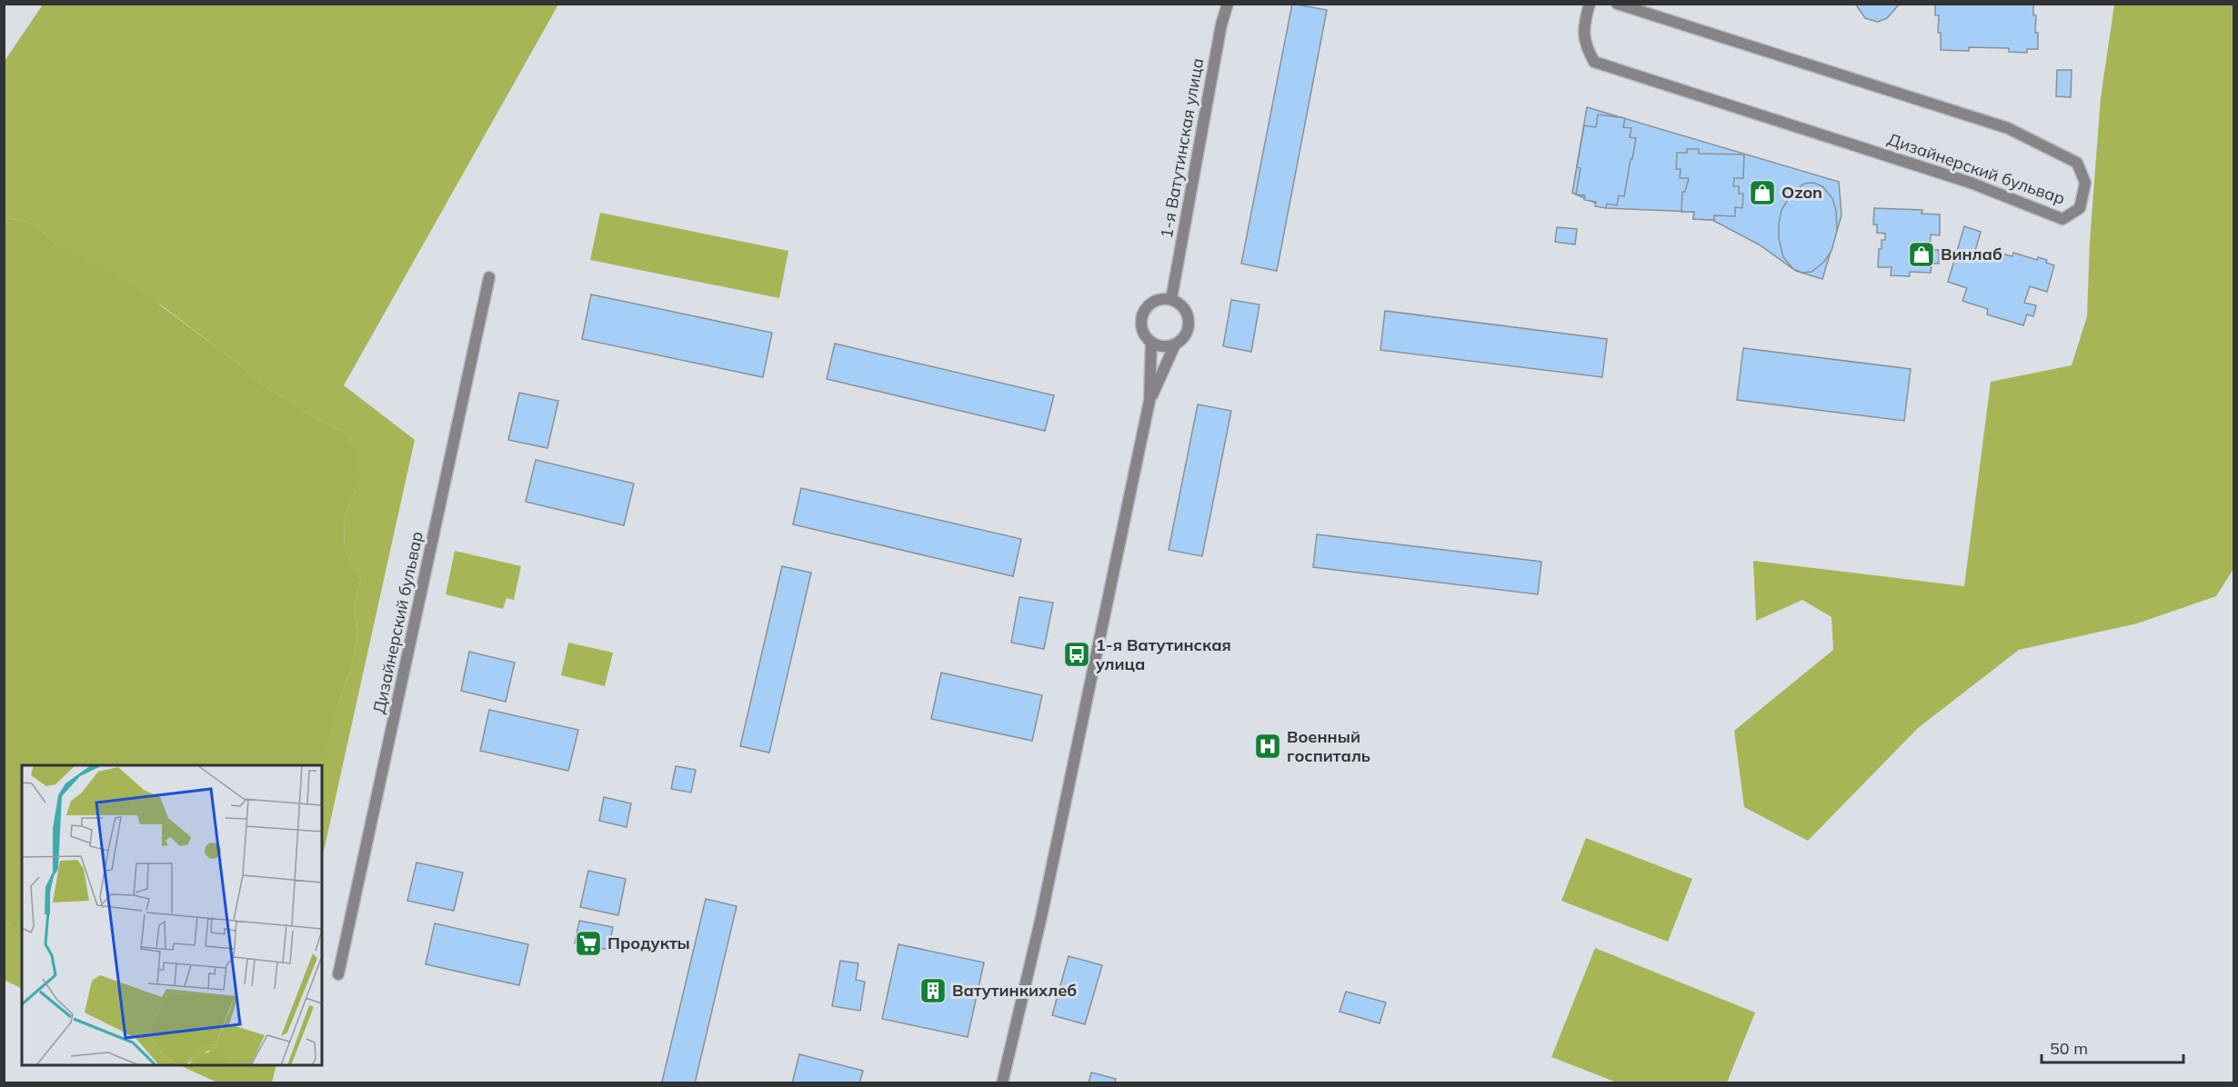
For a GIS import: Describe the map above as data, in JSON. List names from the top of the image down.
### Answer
{
  "streets": {
    "street": ["1-я Ватутинская улица", "Дизайнерский бульвар"]
  },
  "places": {
    "shop": ["Ozon", "Винлаб"],
    "bus stop": ["1-я Ватутинская улица"],
    "hospital": ["Военный госпиталь"],
    "supermarket": ["Продукты"],
    "building": ["Ватутинкихлеб"]
  },
  "scale_bar": "50 m"
}
